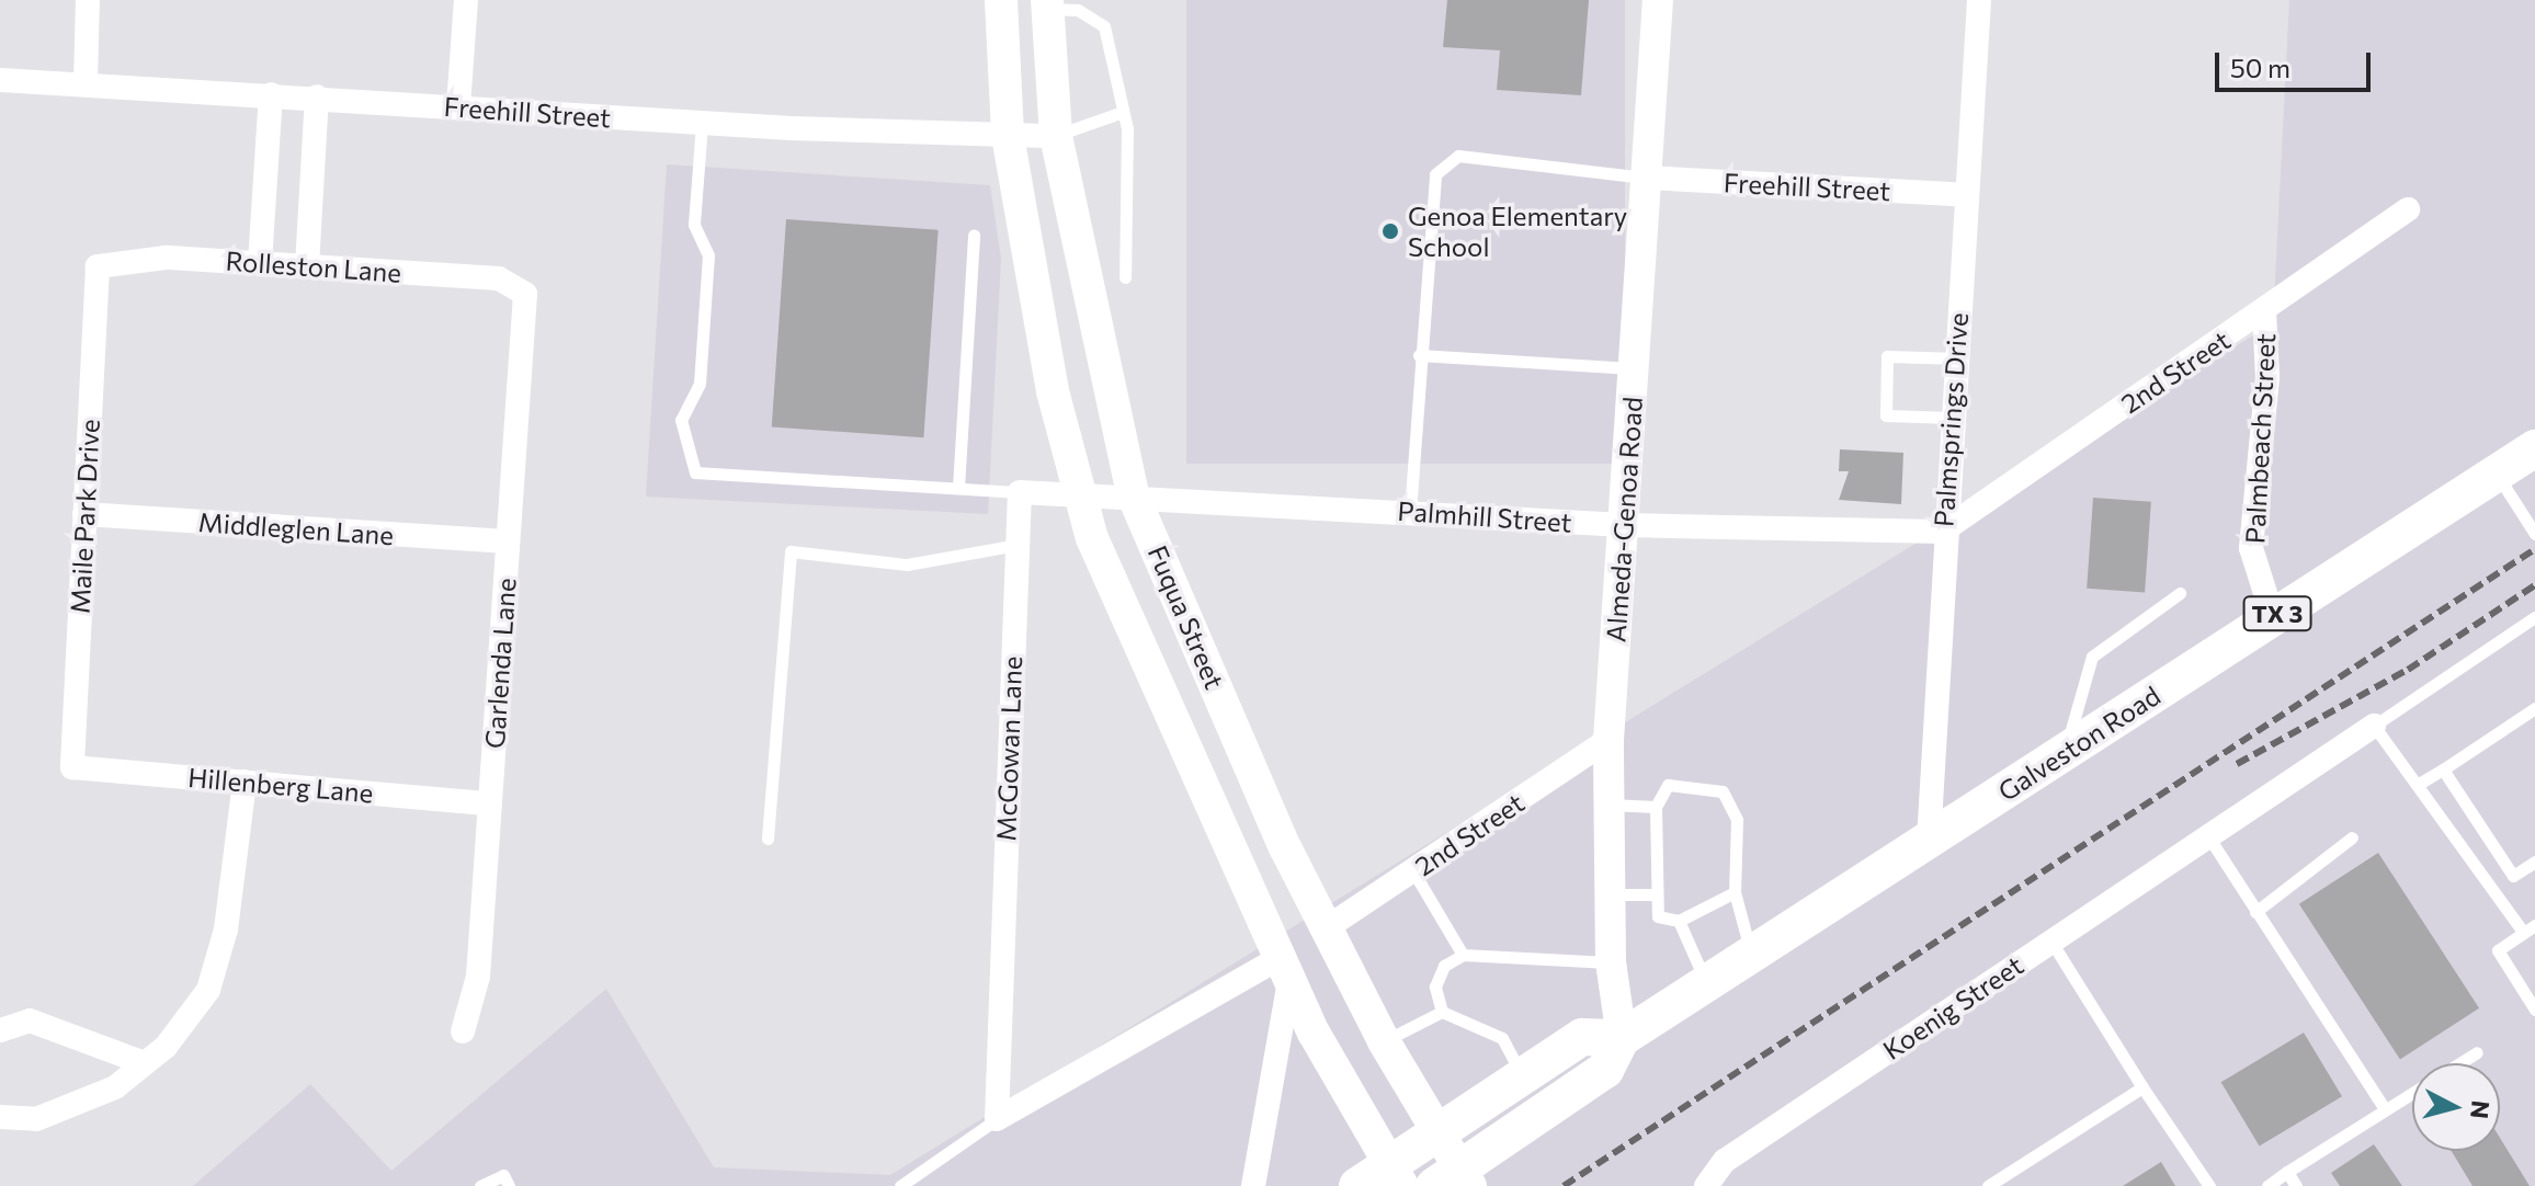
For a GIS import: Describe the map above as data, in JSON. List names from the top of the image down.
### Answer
{
  "streets": {
    "main road": ["TX 3", "Fuqua Street", "Galveston Road"],
    "street": [
      "Freehill Street",
      "Rolleston Lane",
      "2nd Street",
      "Palmsprings Drive",
      "Palmbeach Street",
      "Maile Park Drive",
      "Palmhill Street",
      "Almeda-Genoa Road",
      "Middleglen Lane",
      "Garlenda Lane",
      "McGowan Lane",
      "Hillenberg Lane",
      "Koenig Street"
    ]
  },
  "crossings": [
    ["Freehill Street", "Palmsprings Drive"],
    ["Freehill Street", "Almeda-Genoa Road"],
    ["Freehill Street", "Fuqua Street"],
    ["Rolleston Lane", "Maile Park Drive"],
    ["Rolleston Lane", "Garlenda Lane"],
    ["2nd Street", "Palmsprings Drive"],
    ["2nd Street", "Palmbeach Street"],
    ["2nd Street", "Palmhill Street"],
    ["2nd Street", "Almeda-Genoa Road"],
    ["2nd Street", "Fuqua Street"],
    ["Palmsprings Drive", "Palmhill Street"],
    ["Palmsprings Drive", "Galveston Road"],
    ["Palmbeach Street", "Galveston Road"],
    ["Maile Park Drive", "Middleglen Lane"],
    ["Maile Park Drive", "Hillenberg Lane"],
    ["Palmhill Street", "Almeda-Genoa Road"],
    ["Palmhill Street", "Fuqua Street"],
    ["Almeda-Genoa Road", "Galveston Road"],
    ["Middleglen Lane", "Garlenda Lane"],
    ["Fuqua Street", "Galveston Road"],
    ["Garlenda Lane", "Hillenberg Lane"]
  ],
  "places": ["Genoa Elementary School"],
  "scale_bar": "50 m",
  "north": "right"
}
